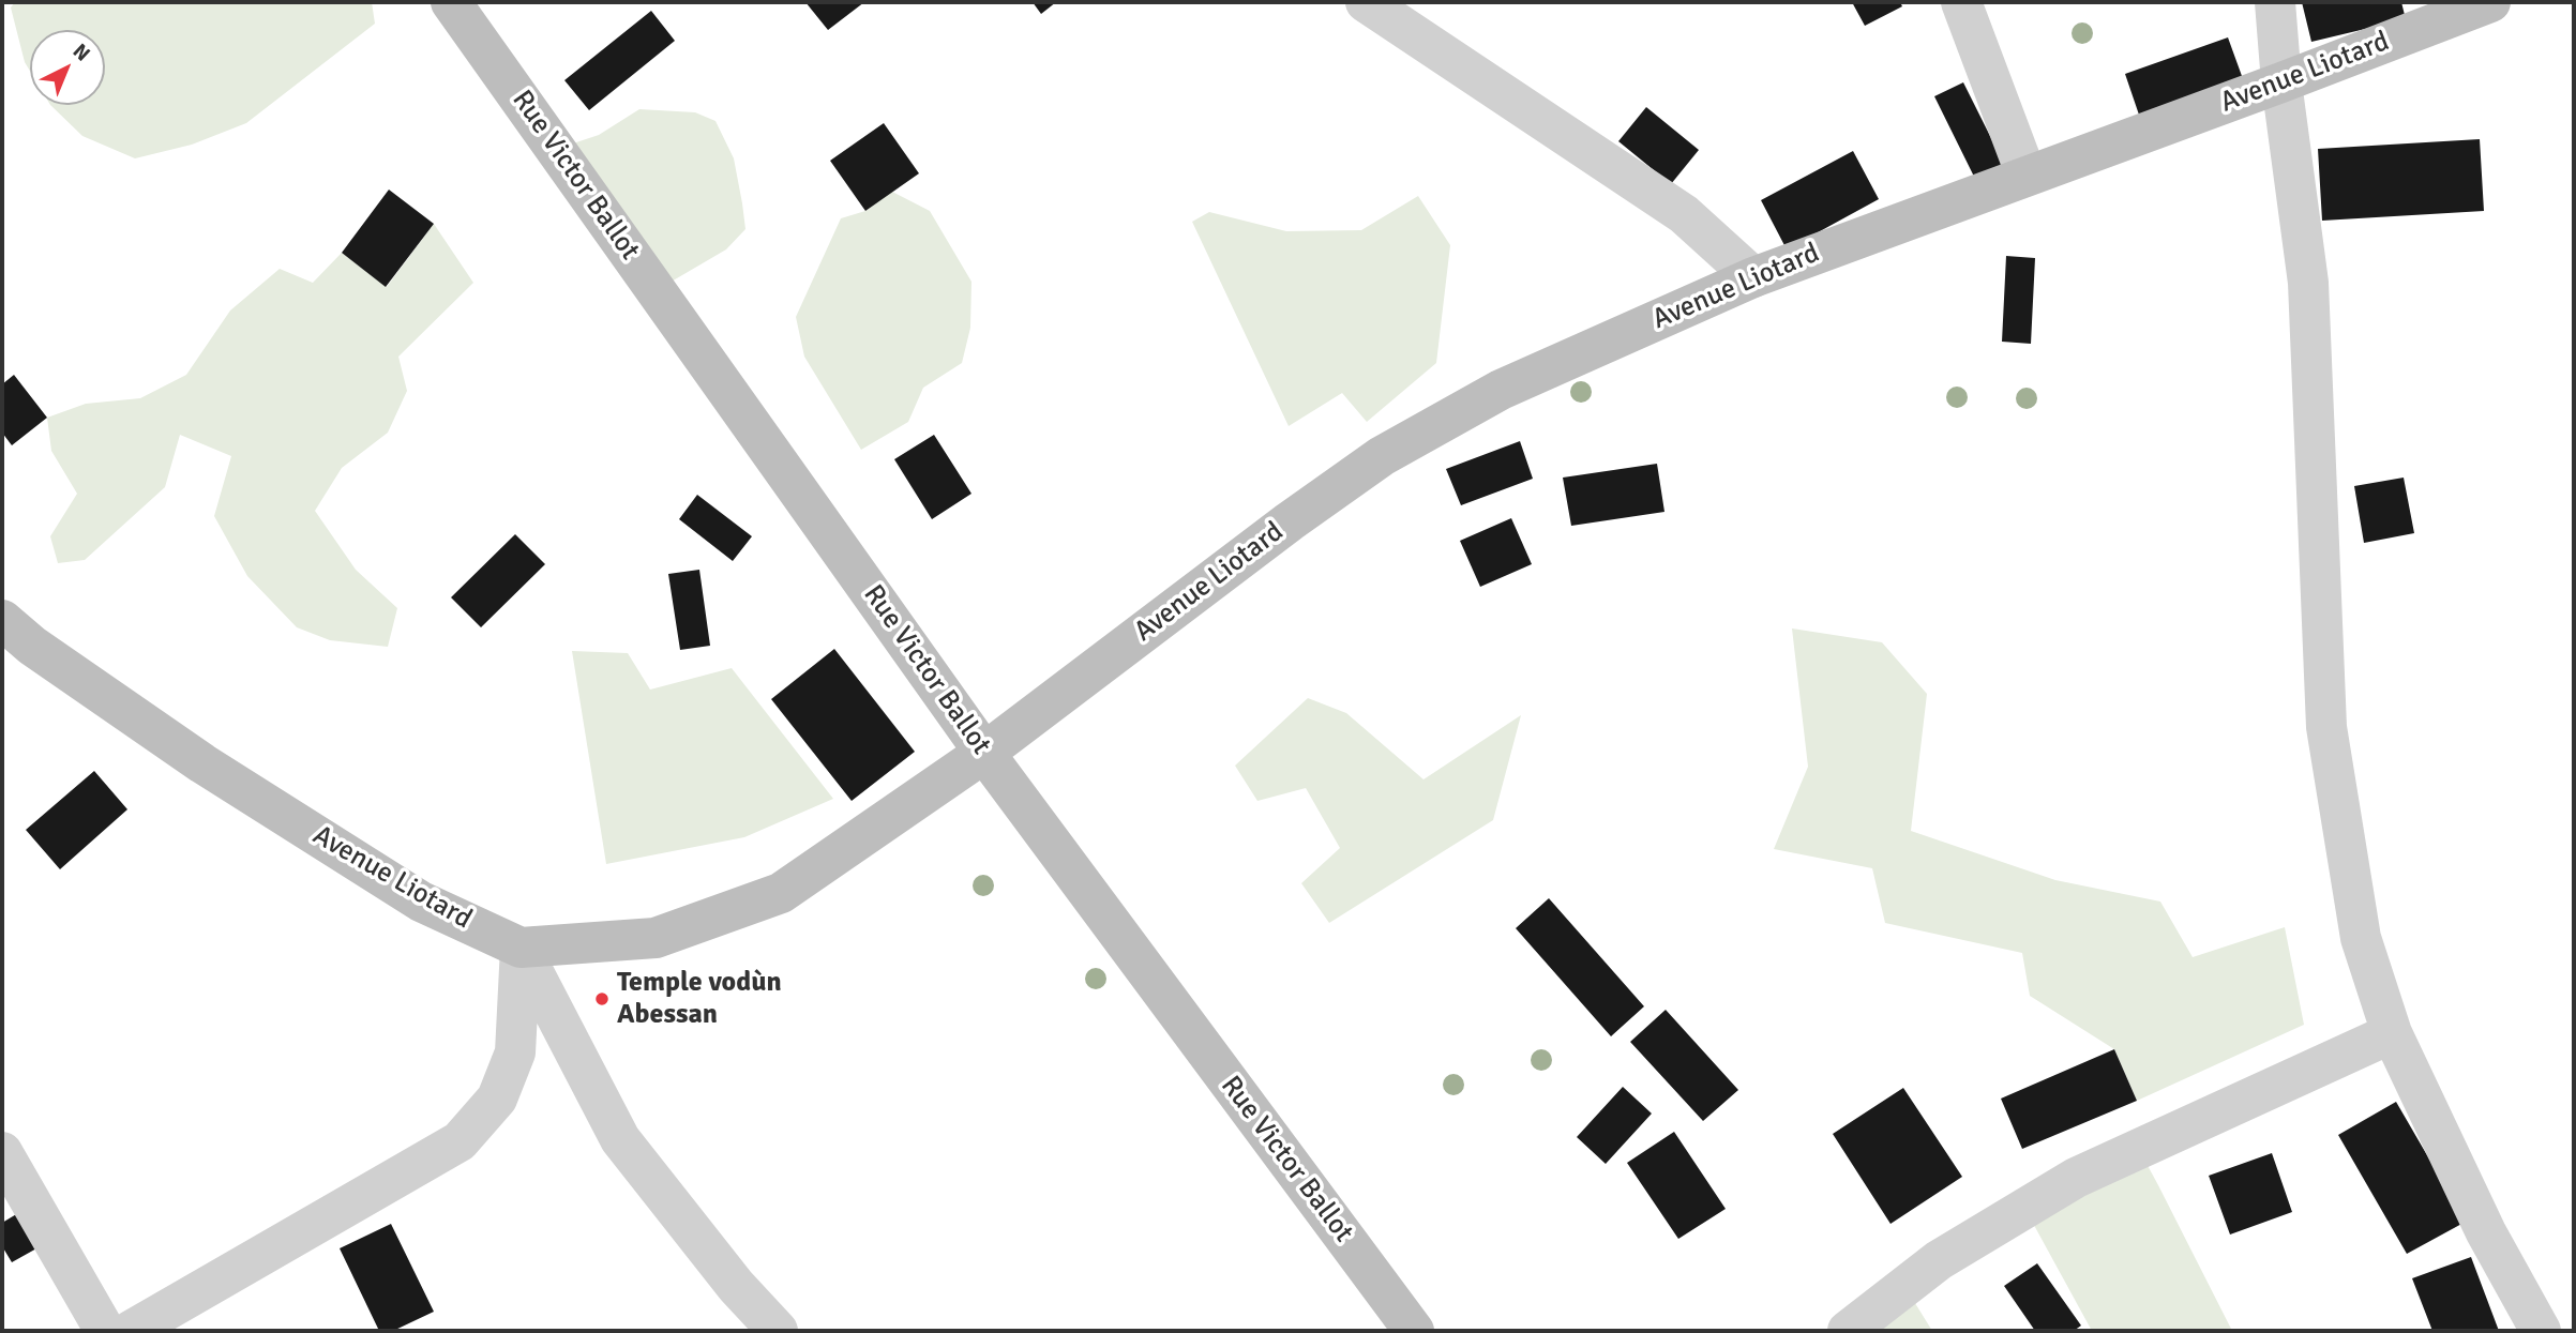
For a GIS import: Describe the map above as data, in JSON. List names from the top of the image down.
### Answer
{
  "streets": {
    "street": ["Avenue Liotard", "Rue Victor Ballot"]
  },
  "crossings": [
    ["Avenue Liotard", "Rue Victor Ballot"]
  ],
  "places": ["Temple vodùn Abessan"],
  "north": "top right"
}
